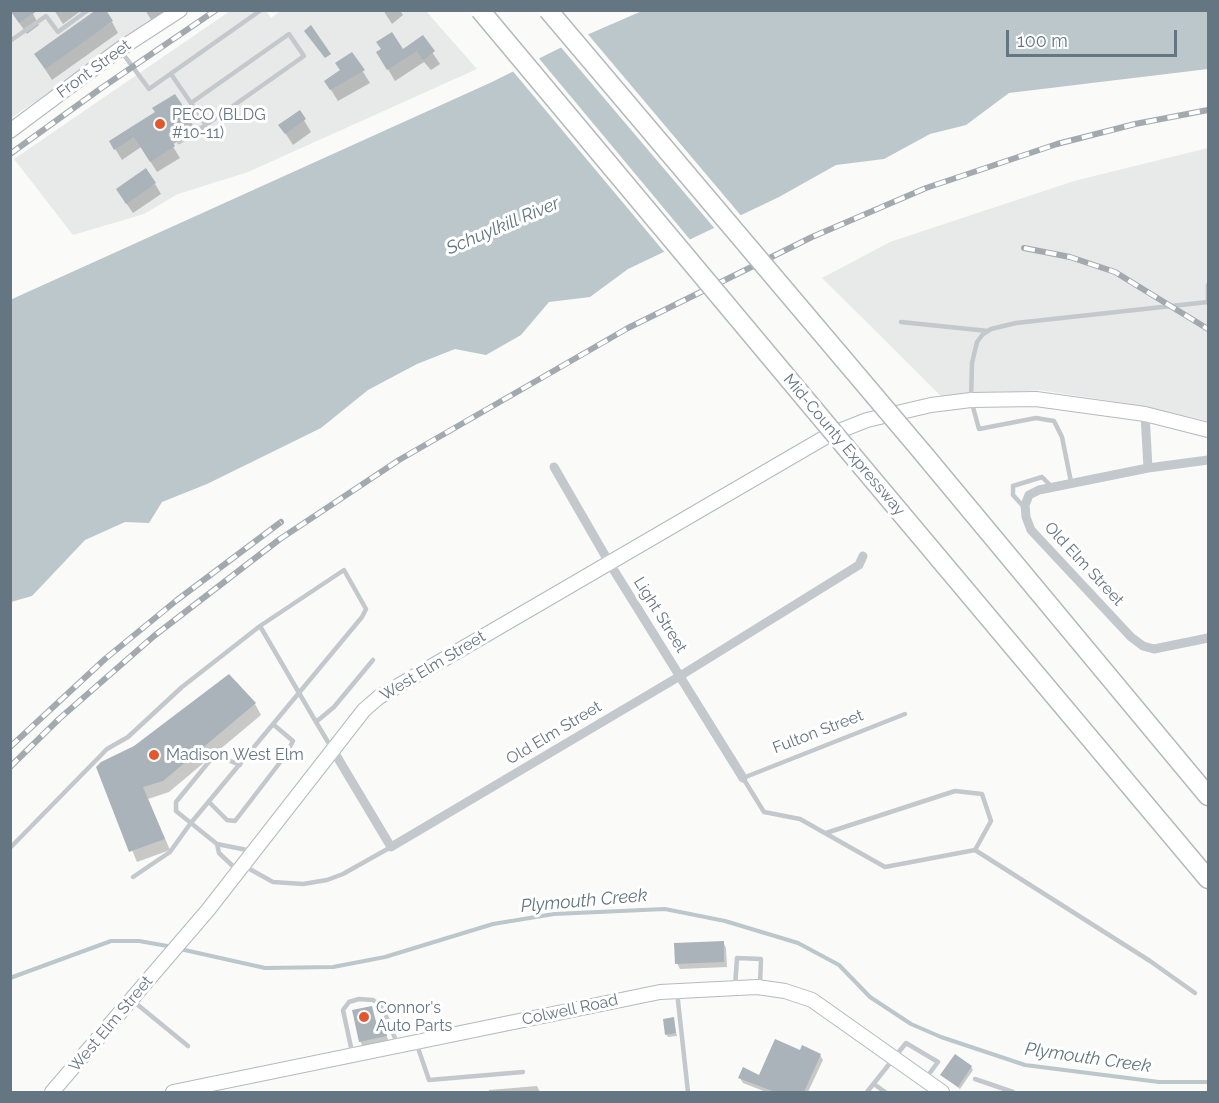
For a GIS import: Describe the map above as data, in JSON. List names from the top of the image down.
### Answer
{
  "streets": {
    "highway": ["Mid-County Expressway"],
    "main road": ["Front Street", "West Elm Street", "Colwell Road"],
    "street": ["Old Elm Street", "Light Street"],
    "lane": ["Fulton Street"]
  },
  "crossings": [
    ["Old Elm Street", "Light Street"],
    ["Old Elm Street", "West Elm Street"],
    ["Light Street", "West Elm Street"],
    ["Light Street", "Fulton Street"]
  ],
  "water": ["Schuylkill River", "Plymouth Creek"],
  "places": ["PECO (BLDG #10-11)", "Madison West Elm", "Connor's Auto Parts"],
  "scale_bar": "100 m"
}
